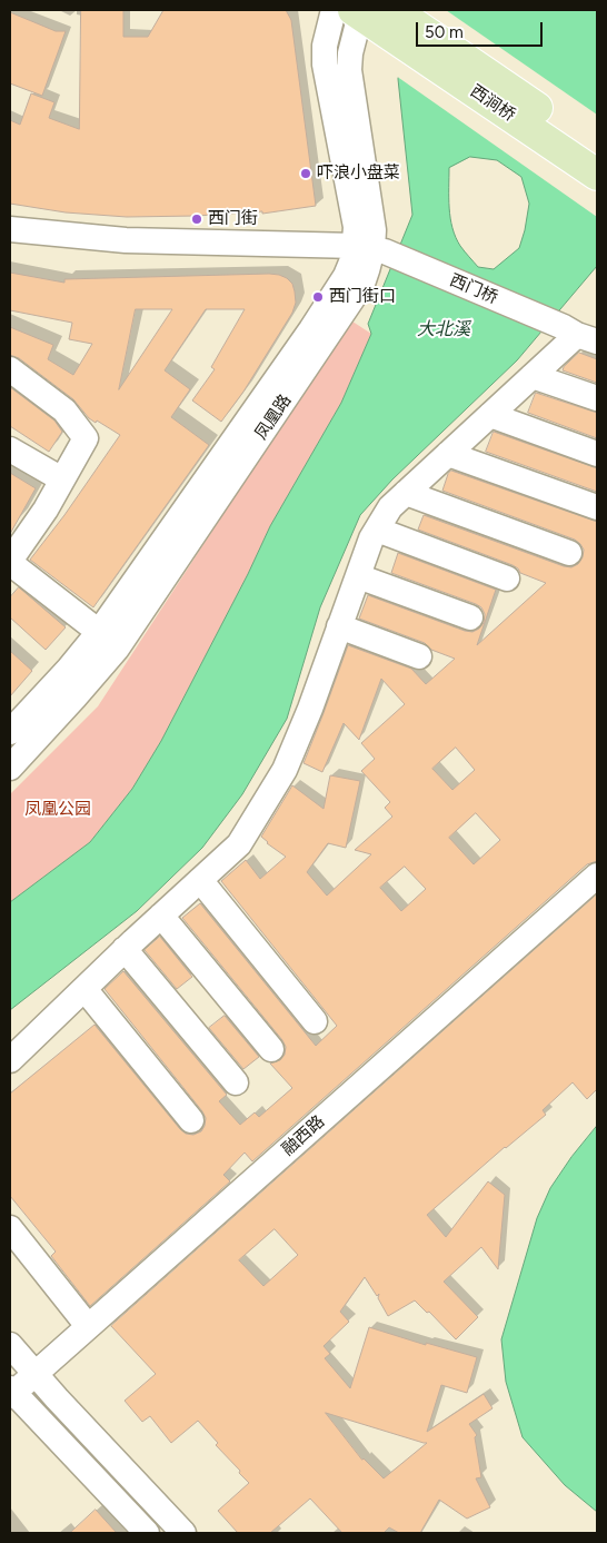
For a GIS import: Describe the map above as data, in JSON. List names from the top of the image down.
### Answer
{
  "streets": {
    "main road": ["西涧桥"],
    "street": ["西门桥", "凤凰路", "融西路"]
  },
  "crossings": [
    ["西门桥", "凤凰路"]
  ],
  "water": ["大北溪"],
  "parks": ["凤凰公园"],
  "places": ["吓浪小盘菜", "西门街", "西门街口"],
  "scale_bar": "50 m"
}
